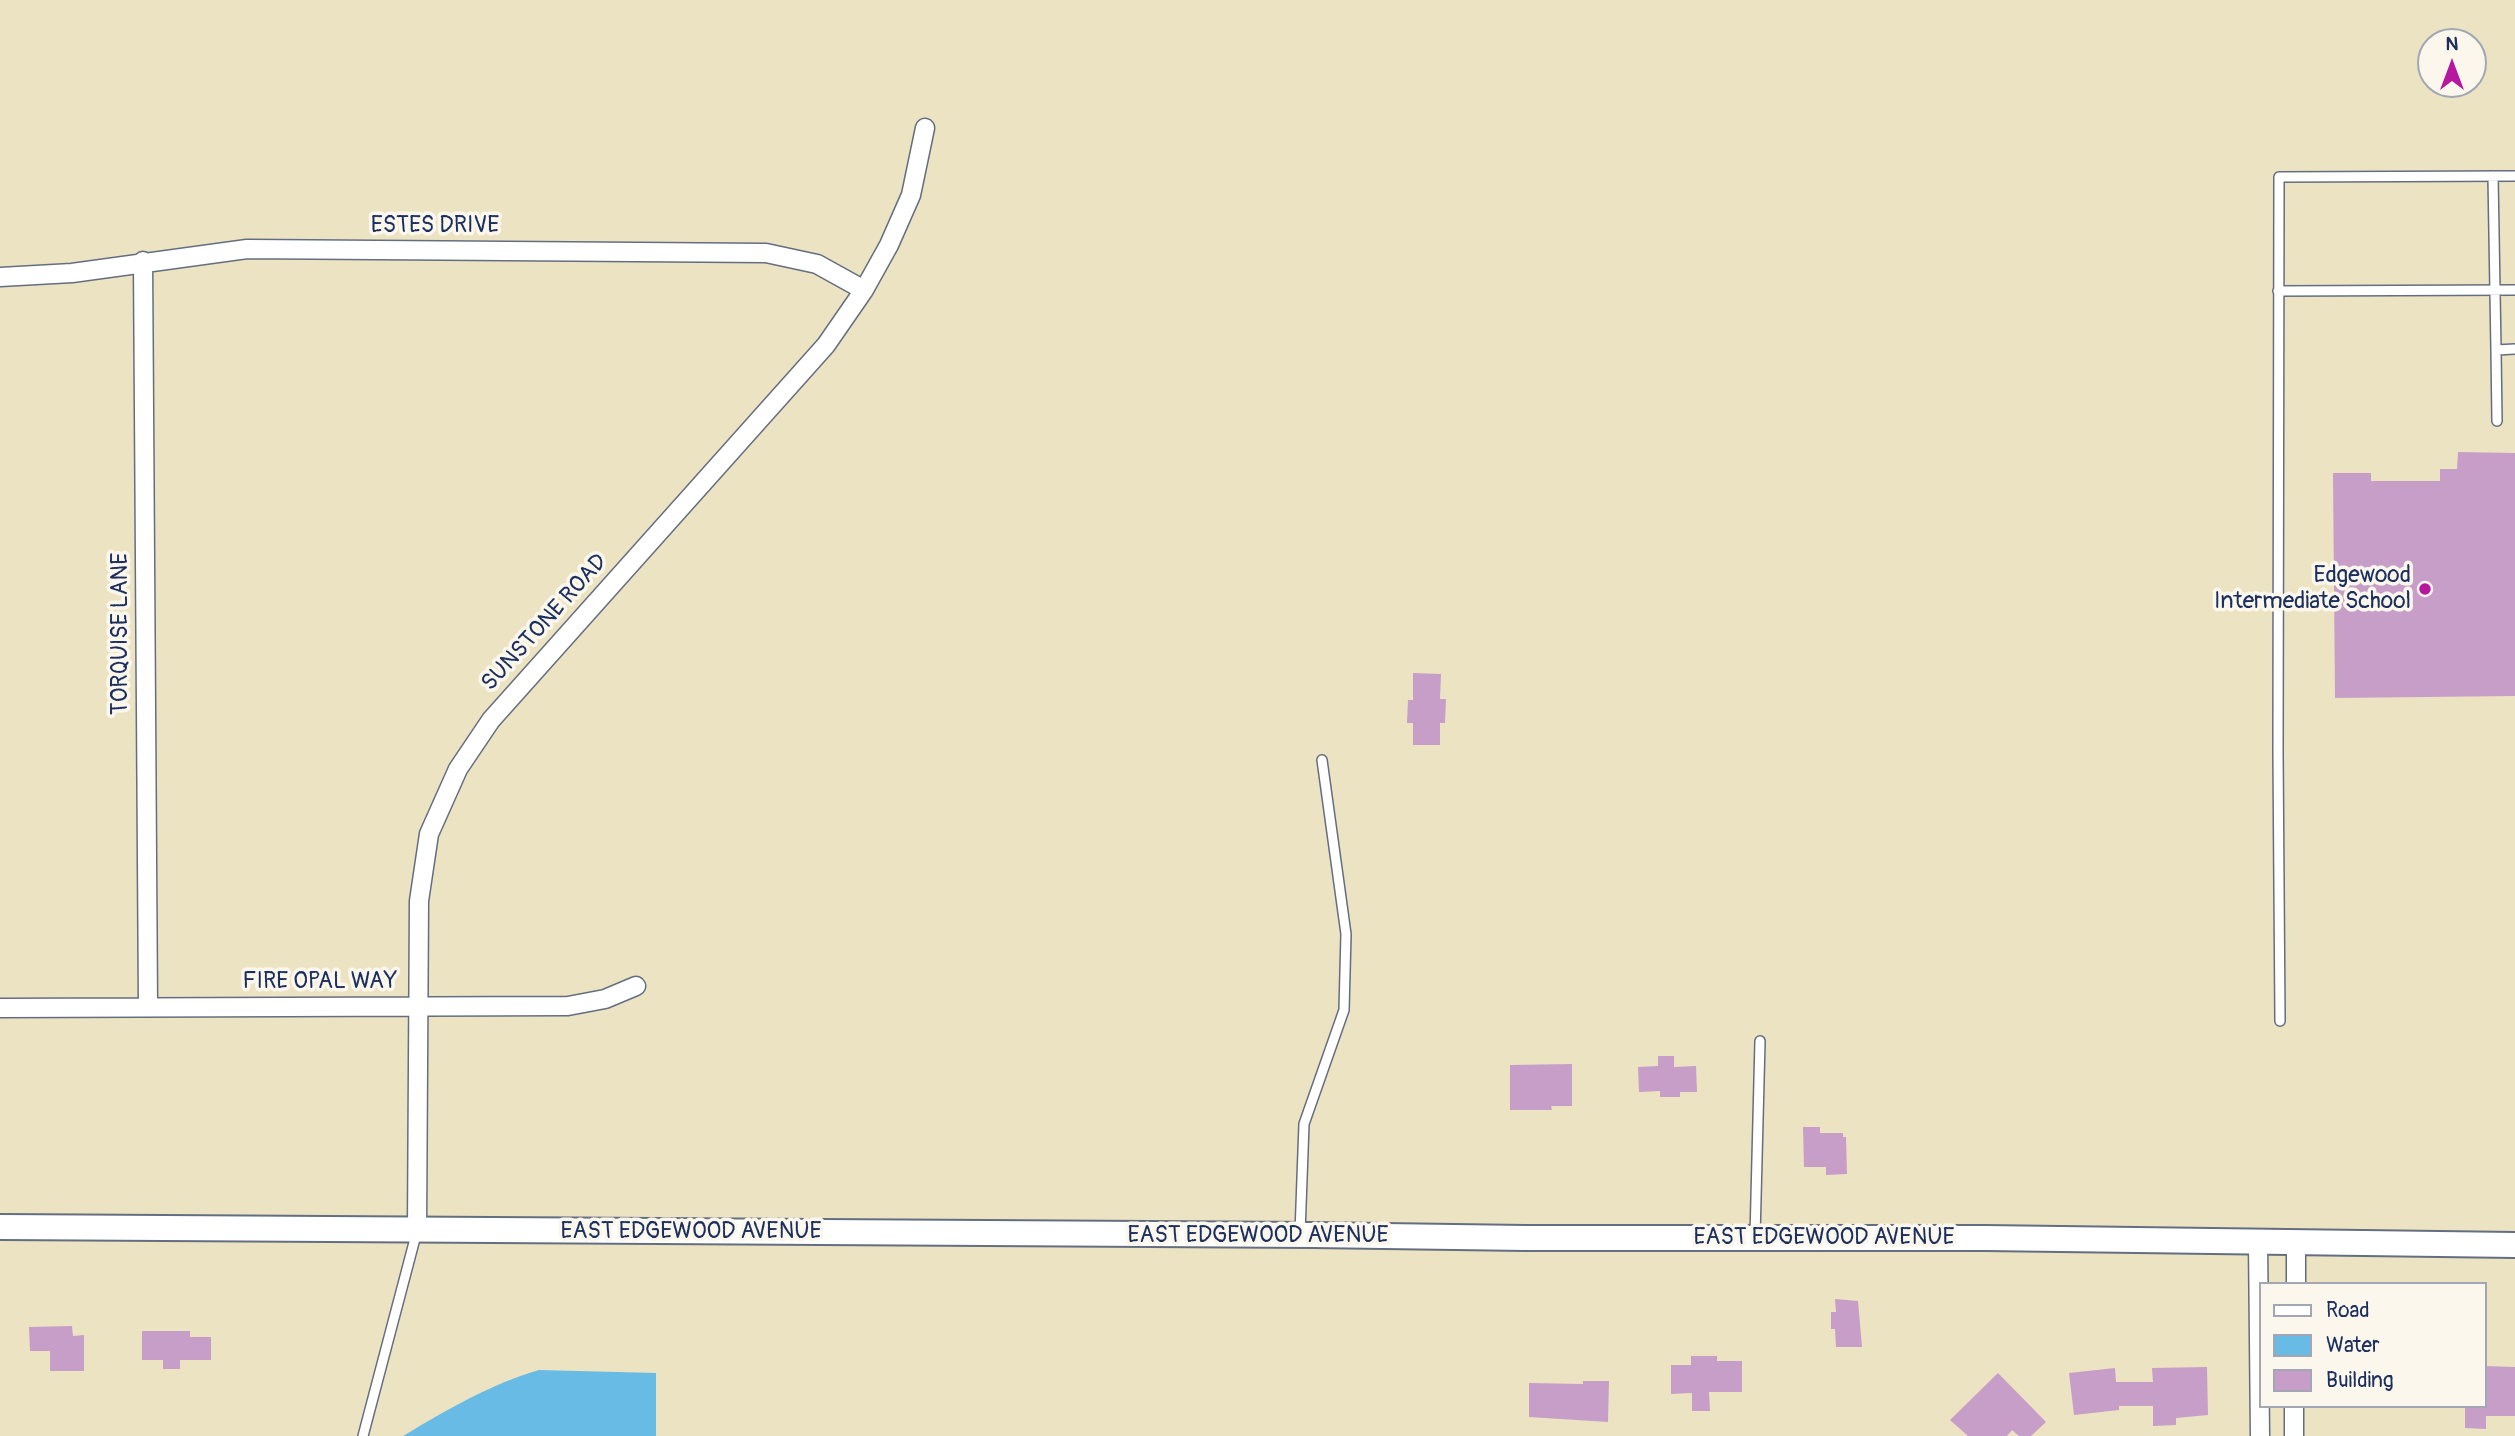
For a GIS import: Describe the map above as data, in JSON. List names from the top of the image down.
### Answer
{
  "streets": {
    "main road": ["EAST EDGEWOOD AVENUE"],
    "street": [
      "ESTES DRIVE",
      "SUNSTONE ROAD",
      "TORQUISE LANE",
      "FIRE OPAL WAY"
    ]
  },
  "crossings": [
    ["ESTES DRIVE", "SUNSTONE ROAD"],
    ["ESTES DRIVE", "TORQUISE LANE"],
    ["SUNSTONE ROAD", "FIRE OPAL WAY"],
    ["SUNSTONE ROAD", "EAST EDGEWOOD AVENUE"],
    ["TORQUISE LANE", "FIRE OPAL WAY"]
  ],
  "places": ["Edgewood Intermediate School"],
  "legend": ["Road", "Water", "Building"],
  "north": "top"
}
